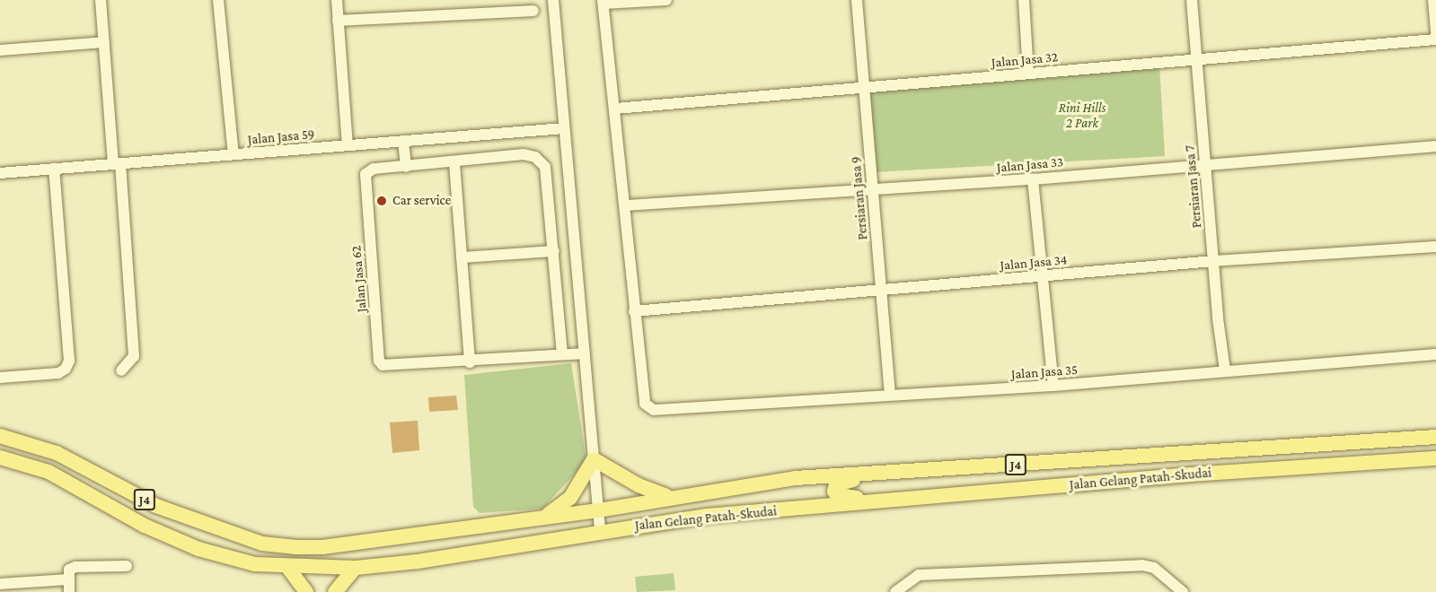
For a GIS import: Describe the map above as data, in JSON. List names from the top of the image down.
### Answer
{
  "streets": {
    "main road": ["J4", "Jalan Gelang Patah-Skudai"],
    "street": [
      "Jalan Jasa 32",
      "Jalan Jasa 59",
      "Jalan Jasa 33",
      "Persiaran Jasa 7",
      "Persiaran Jasa 9",
      "Jalan Jasa 34",
      "Jalan Jasa 62",
      "Jalan Jasa 35"
    ]
  },
  "crossings": [
    ["Jalan Jasa 32", "Persiaran Jasa 7"],
    ["Jalan Jasa 32", "Persiaran Jasa 9"],
    ["Jalan Jasa 33", "Persiaran Jasa 7"],
    ["Jalan Jasa 33", "Persiaran Jasa 9"],
    ["Persiaran Jasa 7", "Jalan Jasa 34"],
    ["Persiaran Jasa 7", "Jalan Jasa 35"],
    ["Persiaran Jasa 9", "Jalan Jasa 34"],
    ["Persiaran Jasa 9", "Jalan Jasa 35"],
    ["Jalan Jasa 34", "Jalan Jasa 35"]
  ],
  "parks": ["Rini Hills 2 Park"],
  "places": ["Car service"]
}
